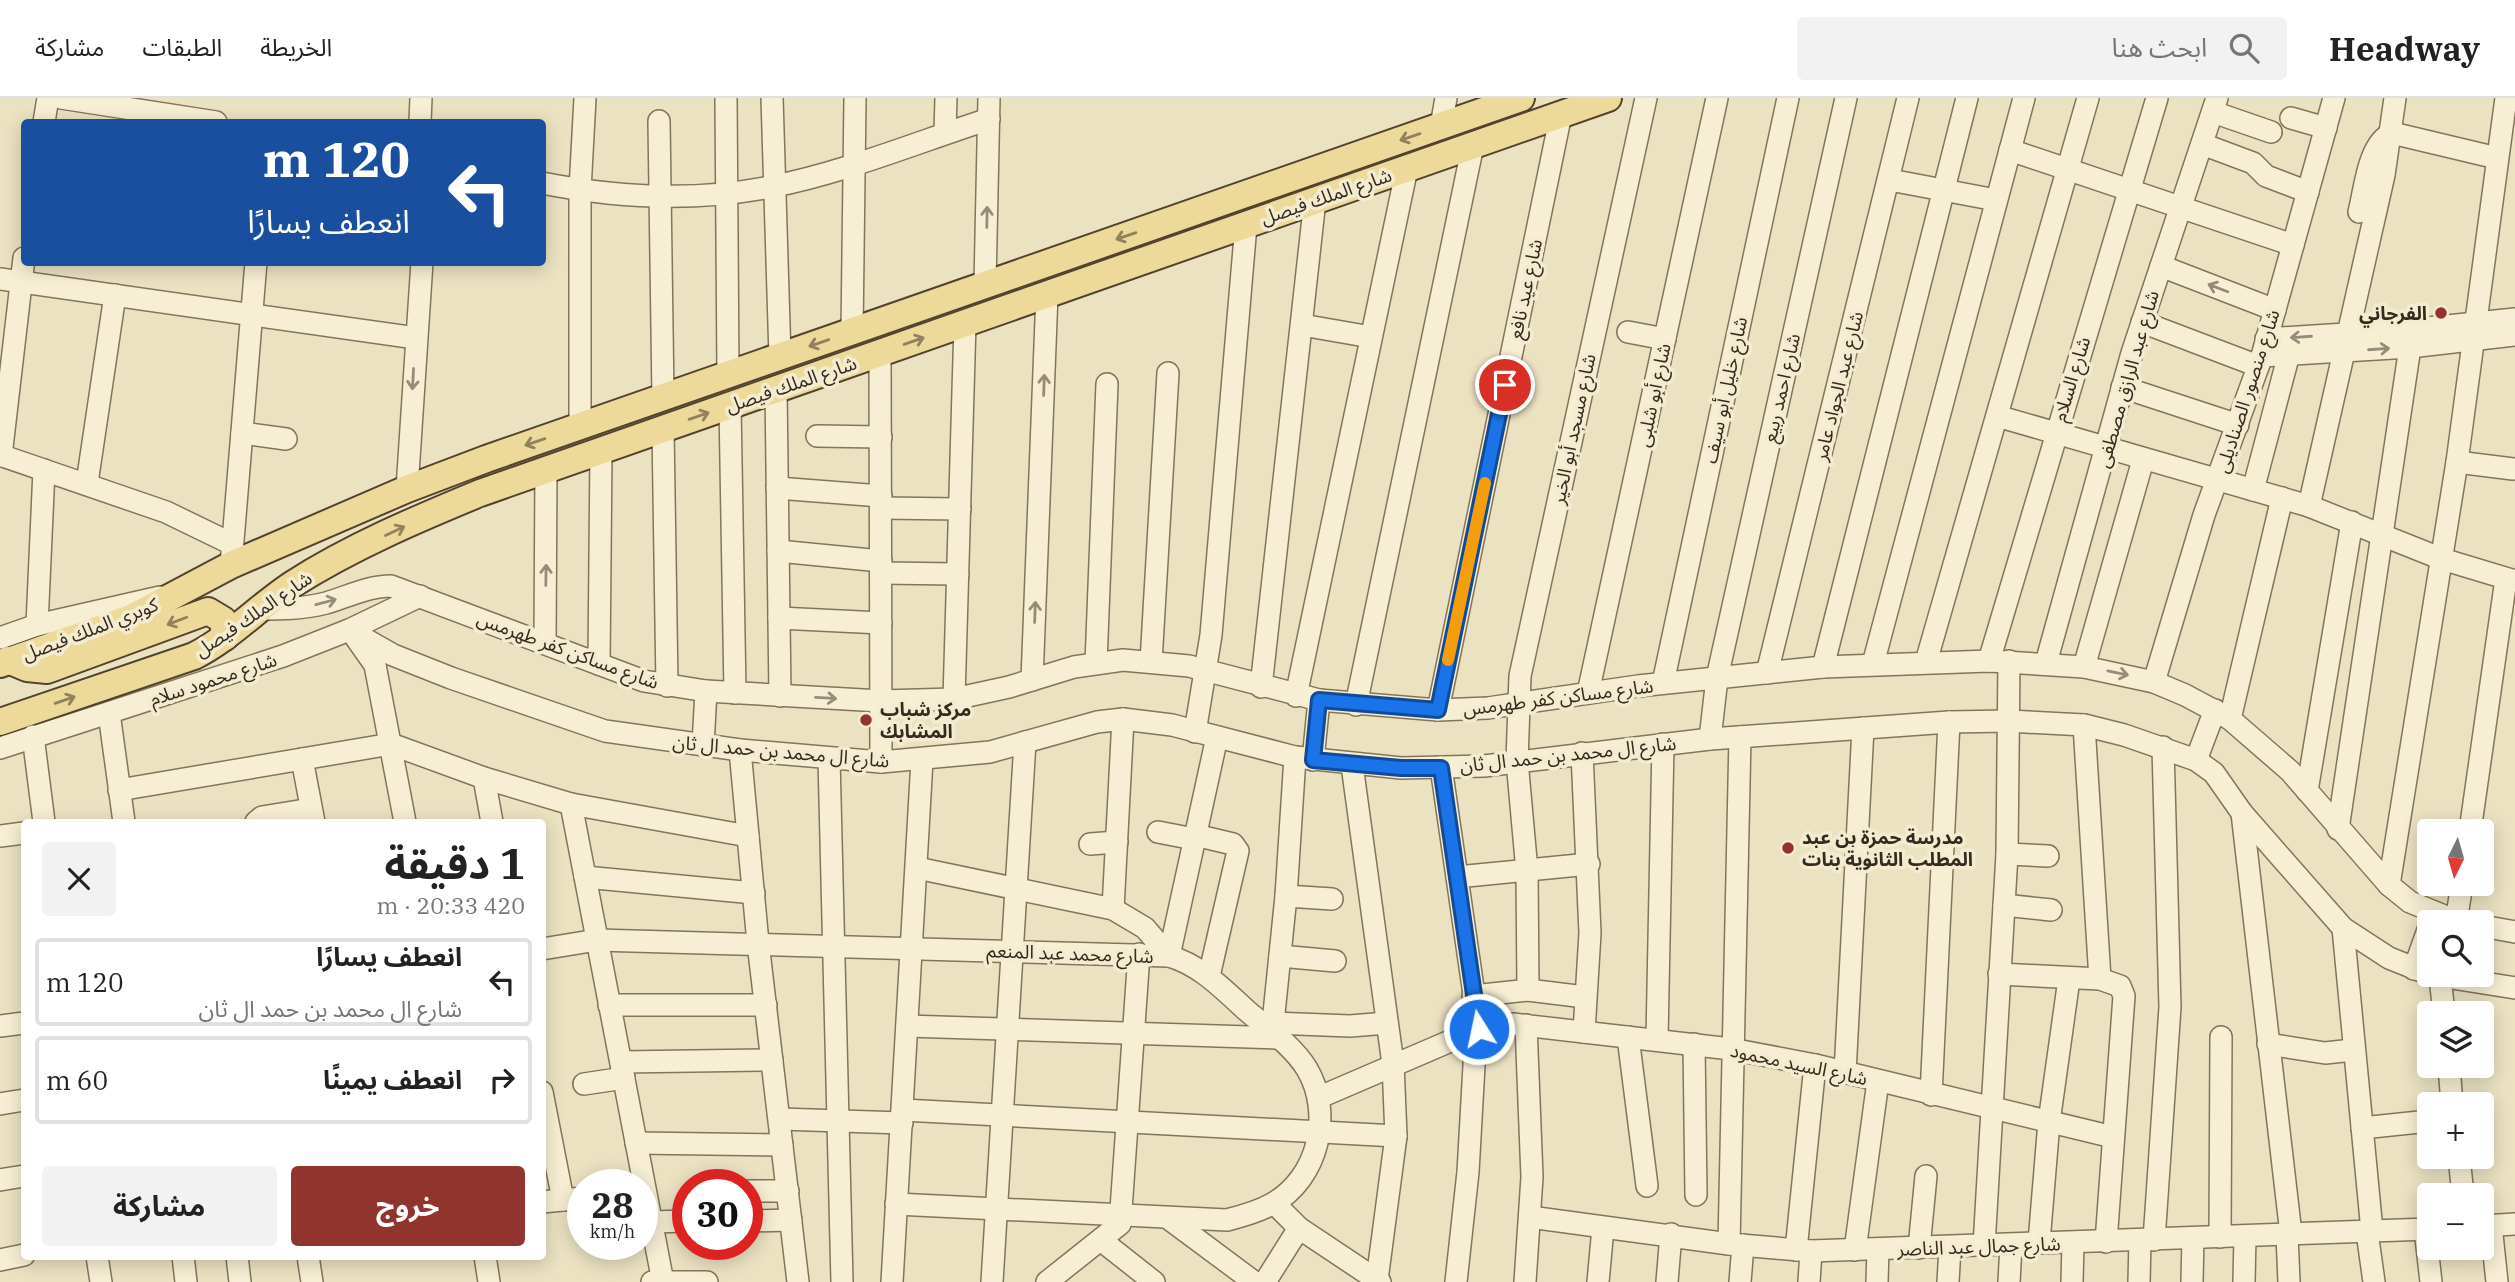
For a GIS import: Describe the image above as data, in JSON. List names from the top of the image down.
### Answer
{
  "streets": {
    "main road": ["شارع الملك فيصل", "كوبري الملك فيصل"],
    "street": [
      "شارع عيد نافع",
      "شارع السلام",
      "شارع عبد الرازق مصطفى",
      "شارع عبد الجواد عامر",
      "شارع احمد ربيع",
      "شارع خليل أبو سيف",
      "شارع منصور الصناديلى",
      "شارع أبو شلبى",
      "شارع مسجد أبو الخير",
      "شارع مساكن كفر طهرمس",
      "شارع محمود سلام",
      "شارع ال محمد بن حمد ال ثان",
      "شارع محمد عبد المنعم",
      "شارع السيد محمود",
      "شارع جمال عبد الناصر"
    ]
  },
  "crossings": [
    ["شارع الملك فيصل", "شارع عيد نافع"],
    ["شارع الملك فيصل", "كوبري الملك فيصل"],
    ["شارع الملك فيصل", "شارع مساكن كفر طهرمس"],
    ["شارع عيد نافع", "شارع مساكن كفر طهرمس"],
    ["شارع السلام", "شارع مساكن كفر طهرمس"],
    ["شارع السلام", "شارع ال محمد بن حمد ال ثان"],
    ["شارع السلام", "شارع السيد محمود"],
    ["شارع السلام", "شارع جمال عبد الناصر"],
    ["شارع عبد الرازق مصطفى", "شارع مساكن كفر طهرمس"],
    ["شارع عبد الجواد عامر", "شارع مساكن كفر طهرمس"],
    ["شارع احمد ربيع", "شارع مساكن كفر طهرمس"],
    ["شارع احمد ربيع", "شارع ال محمد بن حمد ال ثان"],
    ["شارع خليل أبو سيف", "شارع مساكن كفر طهرمس"],
    ["شارع منصور الصناديلى", "شارع مساكن كفر طهرمس"],
    ["شارع أبو شلبى", "شارع مساكن كفر طهرمس"],
    ["شارع مسجد أبو الخير", "شارع مساكن كفر طهرمس"],
    ["شارع مسجد أبو الخير", "شارع ال محمد بن حمد ال ثان"],
    ["شارع مساكن كفر طهرمس", "شارع محمود سلام"],
    ["شارع محمود سلام", "شارع ال محمد بن حمد ال ثان"],
    ["شارع محمد عبد المنعم", "شارع السيد محمود"]
  ],
  "places": ["الفرجاني", "مركز شباب المشابك", "مدرسة حمزة بن عبد المطلب الثانوية بنات"],
  "north": "bottom",
  "page": {
    "header": "Headway",
    "search": "ابحث هنا",
    "nav": ["الخريطة", "الطبقات", "مشاركة"],
    "turn": ["120 m", "انعطف يسارًا"],
    "map_buttons": ["+", "−"],
    "heading": ["1 دقيقة", "420 m · 20:33"],
    "list": [
      {
        "name": "انعطف يسارًا",
        "note": "شارع ال محمد بن حمد ال ثان",
        "value": "120 m"
      },
      {
        "name": "انعطف يمينًا",
        "value": "60 m"
      }
    ],
    "buttons": ["خروج", "مشاركة"],
    "speed": "28 km/h",
    "limit": "30"
  }
}
